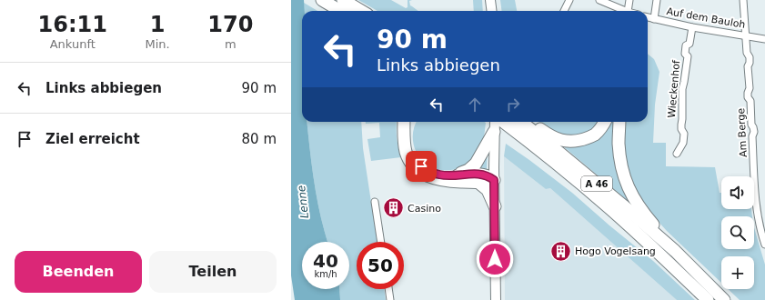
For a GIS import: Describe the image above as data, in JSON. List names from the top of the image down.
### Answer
{
  "streets": {
    "highway": ["A 46"],
    "street": ["Auf dem Bauloh", "Wieckenhof", "Am Berge"]
  },
  "crossings": [
    ["Auf dem Bauloh", "Wieckenhof"],
    ["Auf dem Bauloh", "Am Berge"]
  ],
  "water": ["Lenne"],
  "places": {
    "building": ["Casino", "Hogo Vogelsang"]
  },
  "page": {
    "eta": [
      "16:11",
      "Ankunft",
      "1",
      "Min.",
      "170",
      "m"
    ],
    "turn": ["90 m", "Links abbiegen"],
    "list": [
      {
        "name": "Links abbiegen",
        "value": "90 m"
      },
      {
        "name": "Ziel erreicht",
        "value": "80 m"
      }
    ],
    "map_buttons": "+",
    "speed": "40 km/h",
    "limit": "50",
    "buttons": ["Beenden", "Teilen"]
  }
}
